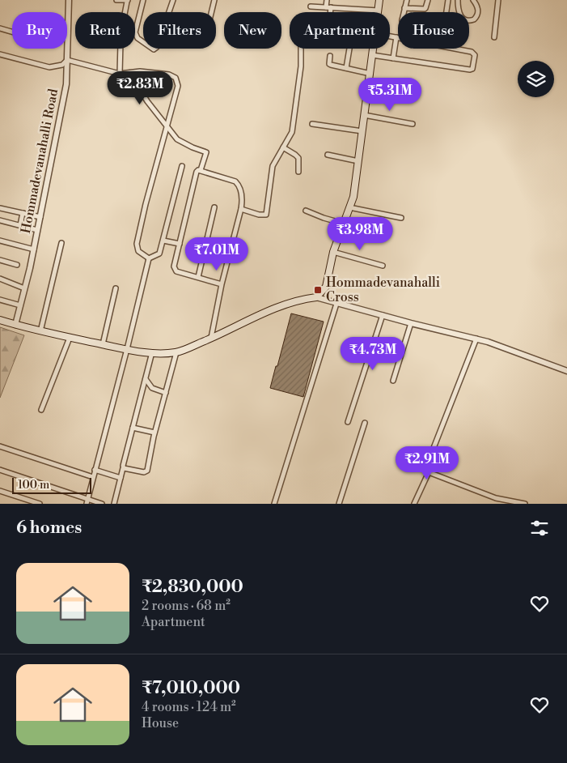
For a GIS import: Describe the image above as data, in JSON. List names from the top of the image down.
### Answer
{
  "streets": {
    "street": ["Hommadevanahalli Road"]
  },
  "places": {
    "transit": ["Hommadevanahalli Cross"]
  },
  "scale_bar": "100 m",
  "page": {
    "chip": [
      "Buy",
      "Rent",
      "Filters",
      "New",
      "Apartment",
      "House"
    ],
    "price": [
      "₹2.83M",
      "₹5.31M",
      "₹3.98M",
      "₹7.01M",
      "₹4.73M",
      "₹2.91M"
    ],
    "scale": "100 m",
    "heading": "6 homes",
    "list": [
      {
        "name": "₹2,830,000",
        "note": "2 rooms · 68 m² · Apartment"
      },
      {
        "name": "₹7,010,000",
        "note": "4 rooms · 124 m² · House"
      }
    ]
  }
}
